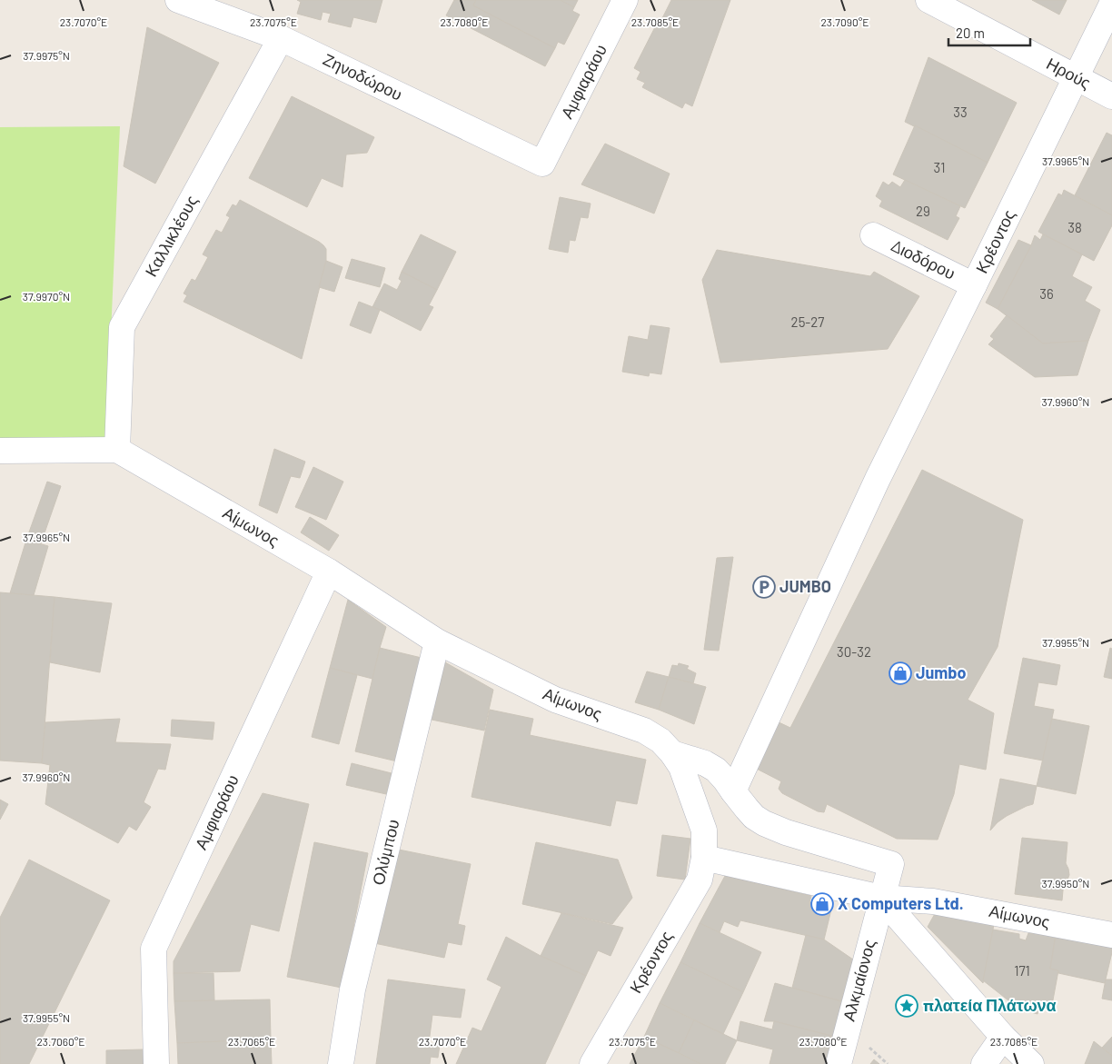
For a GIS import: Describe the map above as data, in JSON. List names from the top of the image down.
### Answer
{
  "streets": {
    "street": [
      "Ηρούς",
      "Ζηνοδώρου",
      "Αμφιαράου",
      "Καλλικλέους",
      "Κρέοντος",
      "Διοδόρου",
      "Αίμωνος",
      "Ολύμπου",
      "Αλκμαίονος"
    ]
  },
  "crossings": [
    ["Ηρούς", "Κρέοντος"],
    ["Ζηνοδώρου", "Αμφιαράου"],
    ["Ζηνοδώρου", "Καλλικλέους"],
    ["Αμφιαράου", "Αίμωνος"],
    ["Καλλικλέους", "Αίμωνος"],
    ["Κρέοντος", "Διοδόρου"],
    ["Κρέοντος", "Αίμωνος"],
    ["Κρέοντος", "Αλκμαίονος"],
    ["Αίμωνος", "Ολύμπου"],
    ["Αίμωνος", "Αλκμαίονος"]
  ],
  "places": {
    "parking": ["JUMBO"],
    "shop": ["Jumbo", "X Computers Ltd."],
    "place": ["πλατεία Πλάτωνα"]
  },
  "house_numbers": [
    "33",
    "31",
    "29",
    "38",
    "36",
    "25-27",
    "30-32",
    "171"
  ],
  "scale_bar": "20 m",
  "coordinates": [
    "23.7090°E",
    "23.7070°E",
    "23.7075°E",
    "23.7080°E",
    "23.7085°E",
    "37.9975°N",
    "37.9965°N",
    "37.9970°N",
    "37.9960°N",
    "37.9955°N",
    "37.9950°N",
    "23.7060°E",
    "23.7065°E"
  ]
}
